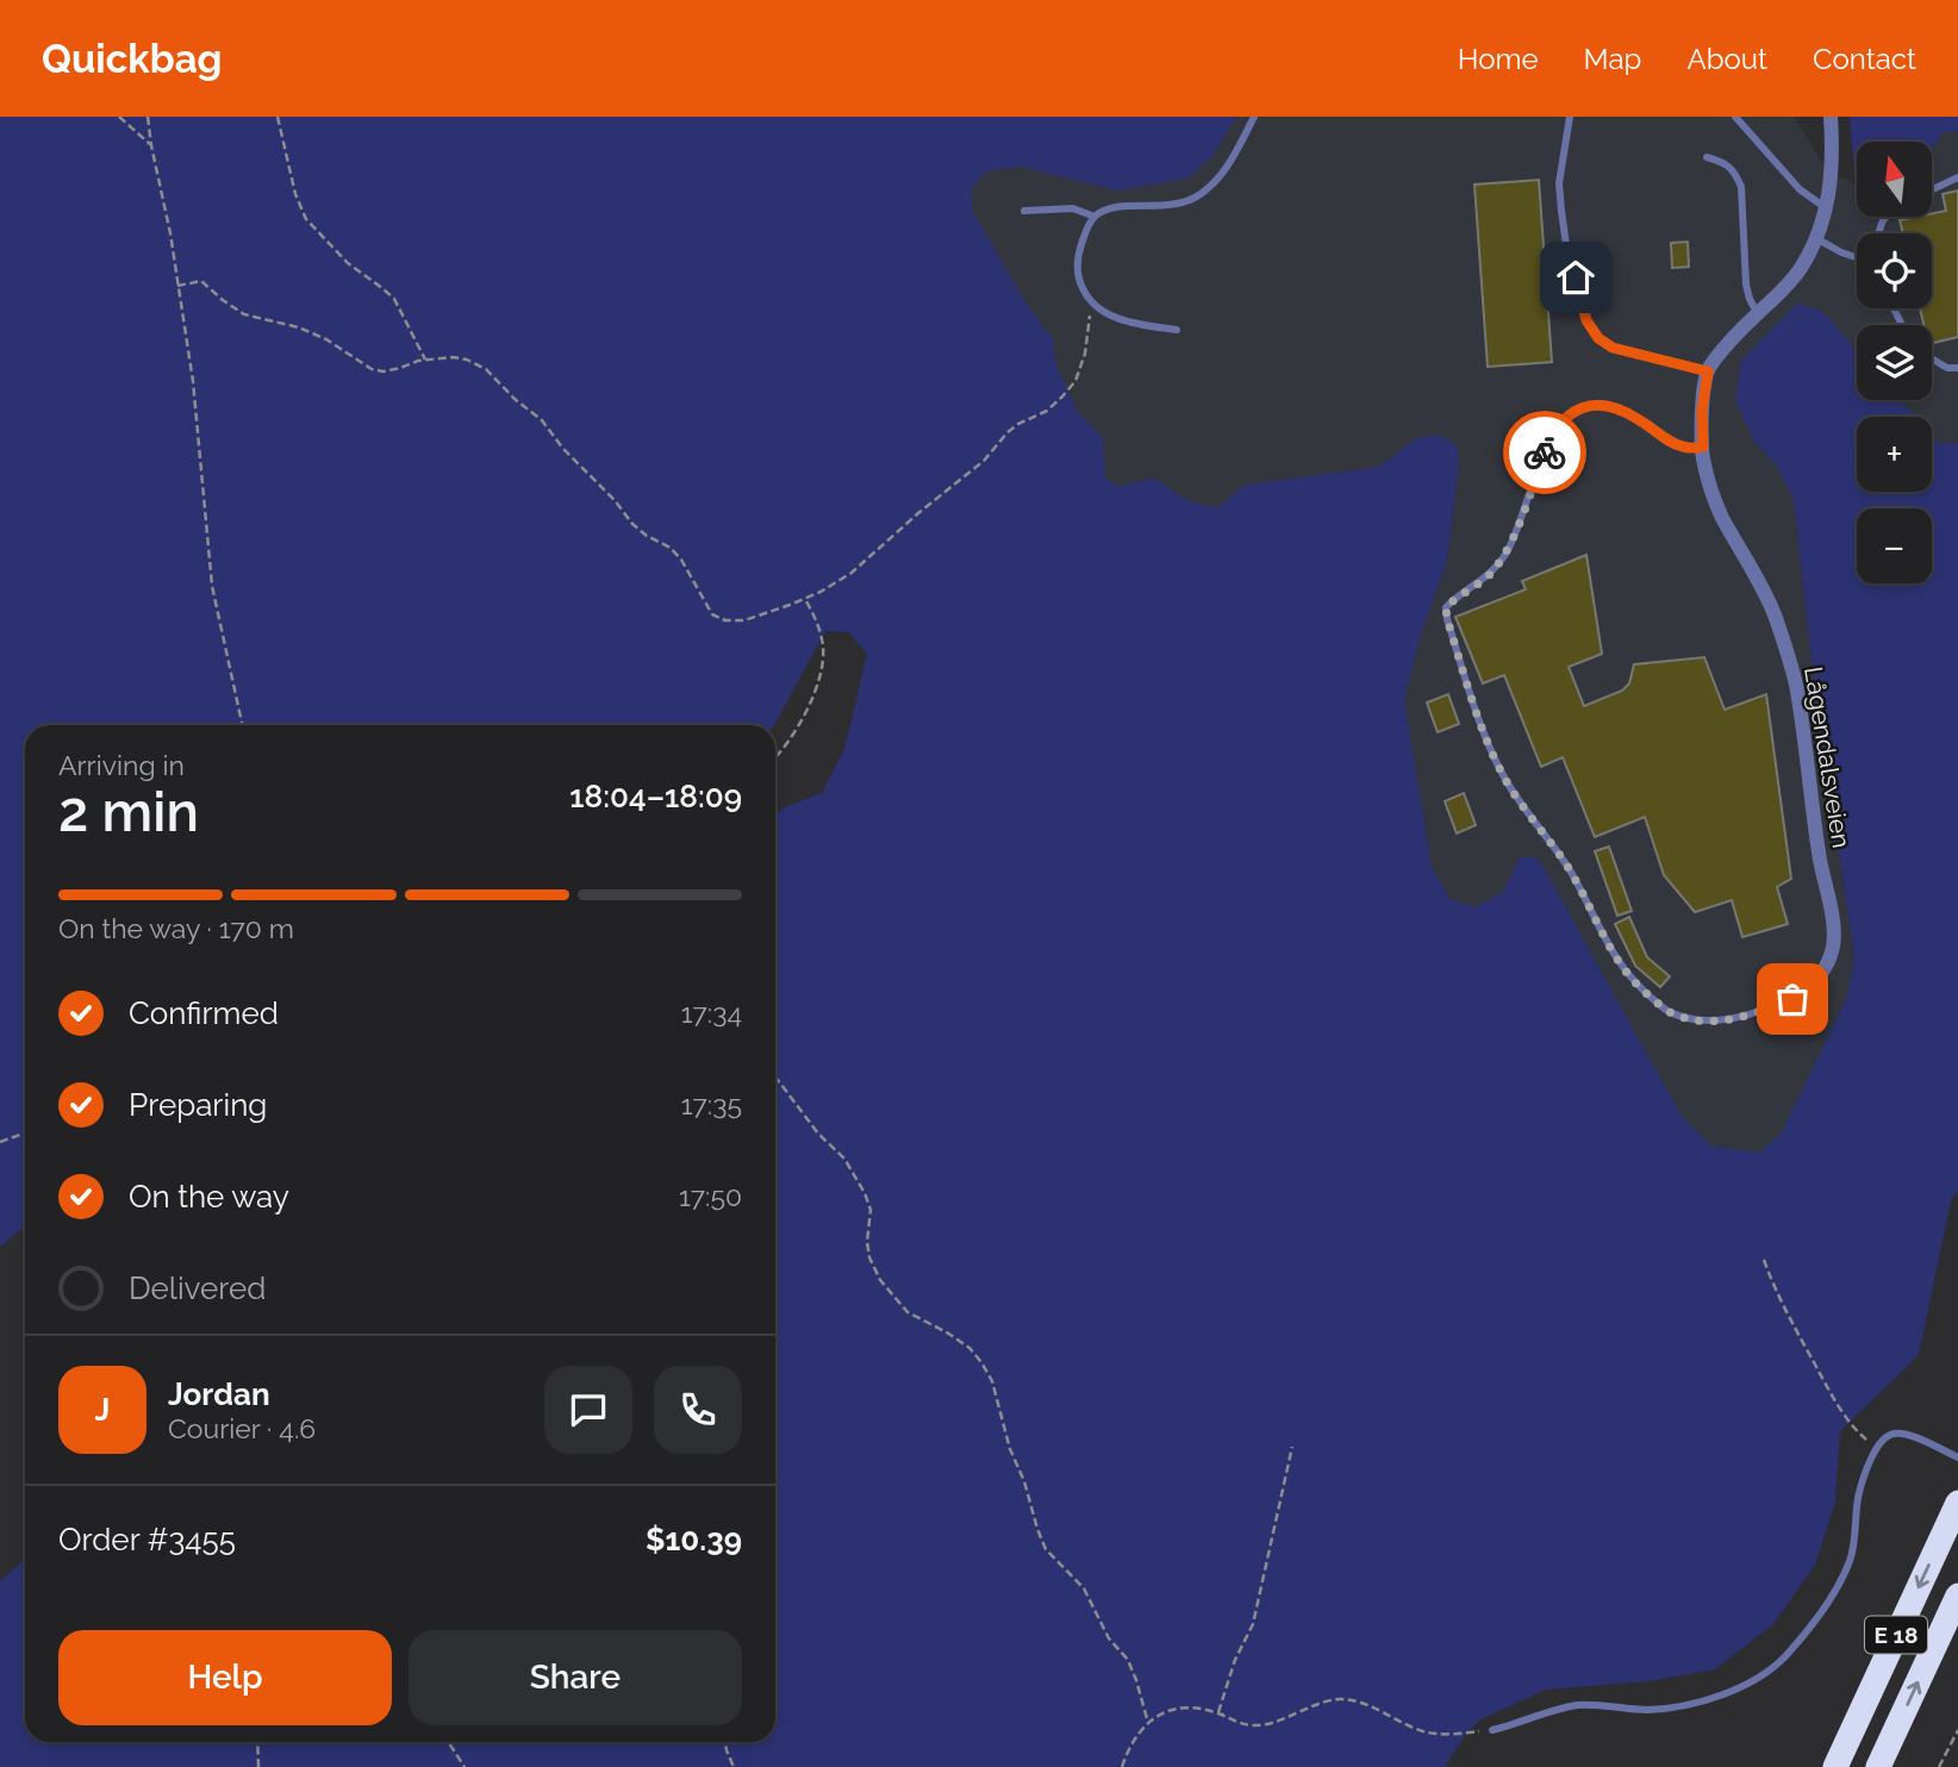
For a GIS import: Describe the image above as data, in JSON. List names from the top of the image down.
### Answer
{
  "streets": {
    "highway": ["E 18"],
    "street": ["Lågendalsveien"]
  },
  "north": "top",
  "page": {
    "header": "Quickbag",
    "nav": [
      "Home",
      "Map",
      "About",
      "Contact"
    ],
    "map_buttons": ["+", "−"],
    "heading": ["2 min", "Arriving in", "18:04–18:09"],
    "panel": [
      "Jordan",
      "Courier · 4.6",
      "Order #3455",
      "$10.39"
    ],
    "bar": "On the way · 170 m",
    "list": [
      ["Confirmed", "17:34"],
      ["Preparing", "17:35"],
      ["On the way", "17:50"],
      "Delivered"
    ],
    "round": "J",
    "buttons": ["Help", "Share"]
  }
}
